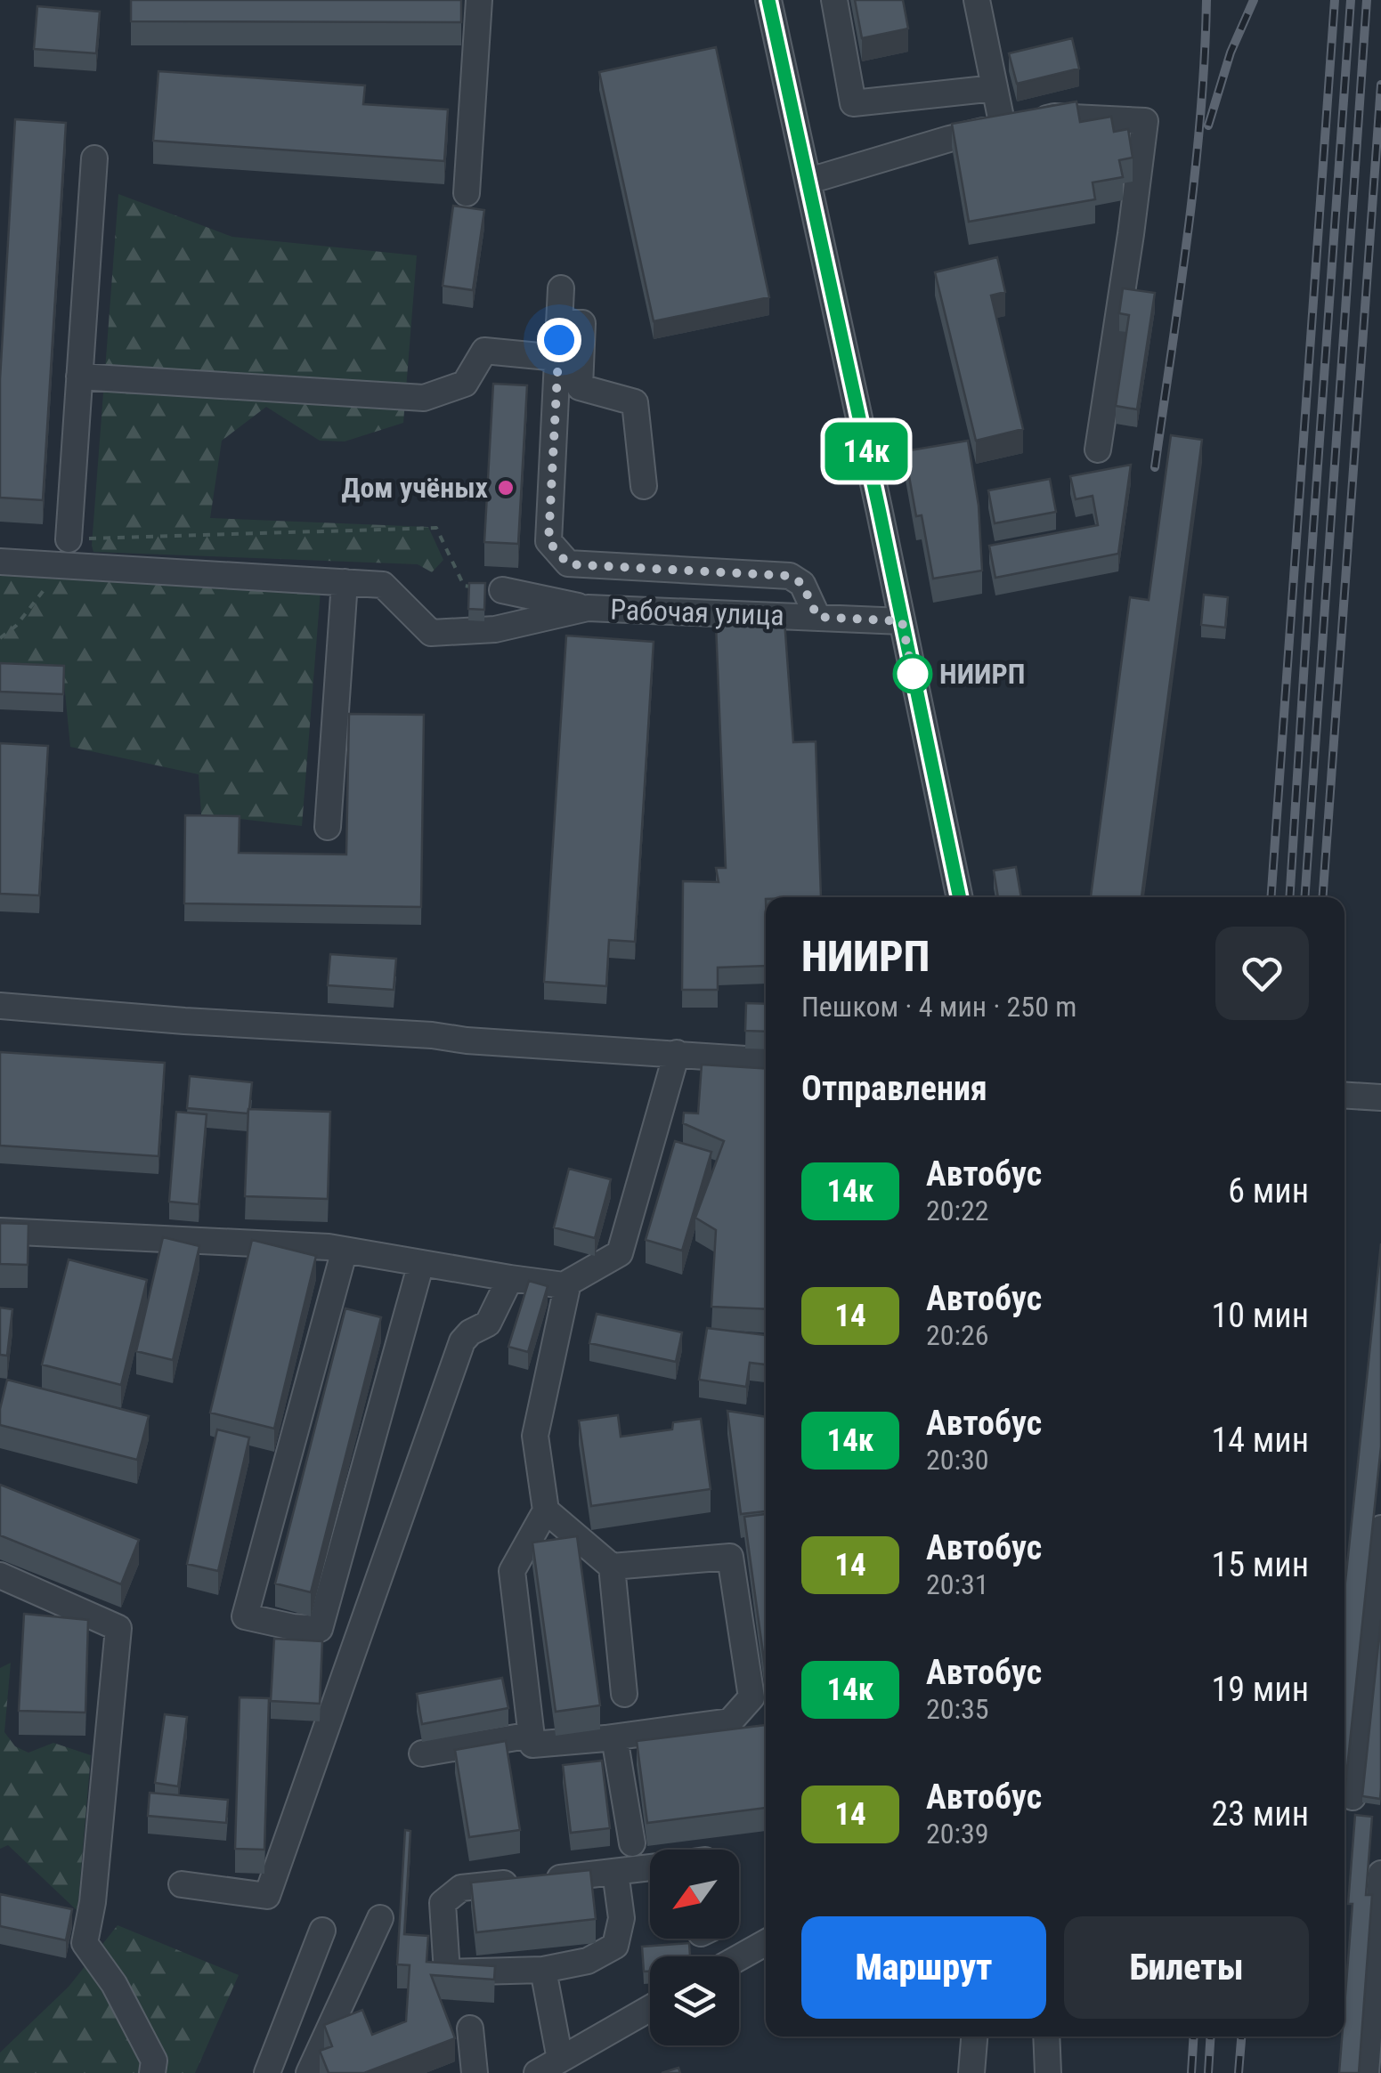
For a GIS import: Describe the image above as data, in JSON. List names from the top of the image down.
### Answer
{
  "streets": {
    "street": ["Рабочая улица"]
  },
  "places": ["Дом учёных", "НИИРП"],
  "lines": ["bus line 14к"],
  "north": "bottom left",
  "page": {
    "on_map": "14к",
    "heading": [
      ["НИИРП", "Пешком · 4 мин · 250 m"],
      "Отправления"
    ],
    "list": [
      {
        "mark": "14к",
        "name": "Автобус",
        "note": "20:22",
        "value": "6 мин"
      },
      {
        "mark": "14",
        "name": "Автобус",
        "note": "20:26",
        "value": "10 мин"
      },
      {
        "mark": "14к",
        "name": "Автобус",
        "note": "20:30",
        "value": "14 мин"
      },
      {
        "mark": "14",
        "name": "Автобус",
        "note": "20:31",
        "value": "15 мин"
      },
      {
        "mark": "14к",
        "name": "Автобус",
        "note": "20:35",
        "value": "19 мин"
      },
      {
        "mark": "14",
        "name": "Автобус",
        "note": "20:39",
        "value": "23 мин"
      }
    ],
    "buttons": ["Маршрут", "Билеты"]
  }
}
